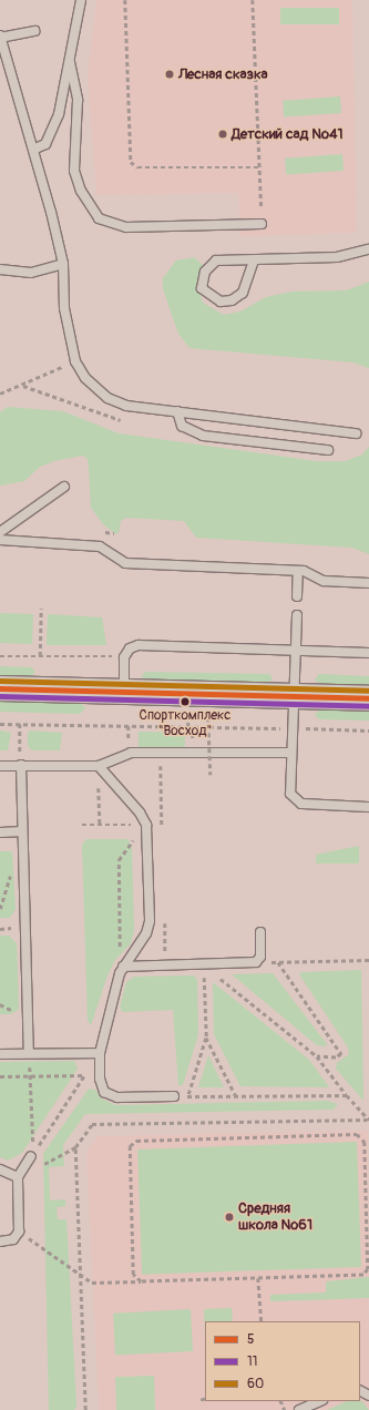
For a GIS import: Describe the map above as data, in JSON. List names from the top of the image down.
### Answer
{
  "places": [
    "Лесная сказка",
    "Детский сад №41",
    "Спорткомплекс \"Восход\"",
    "Средняя школа №61"
  ],
  "lines": ["transit line 60", "transit line 5", "transit line 11"],
  "legend": ["5", "11", "60"]
}
